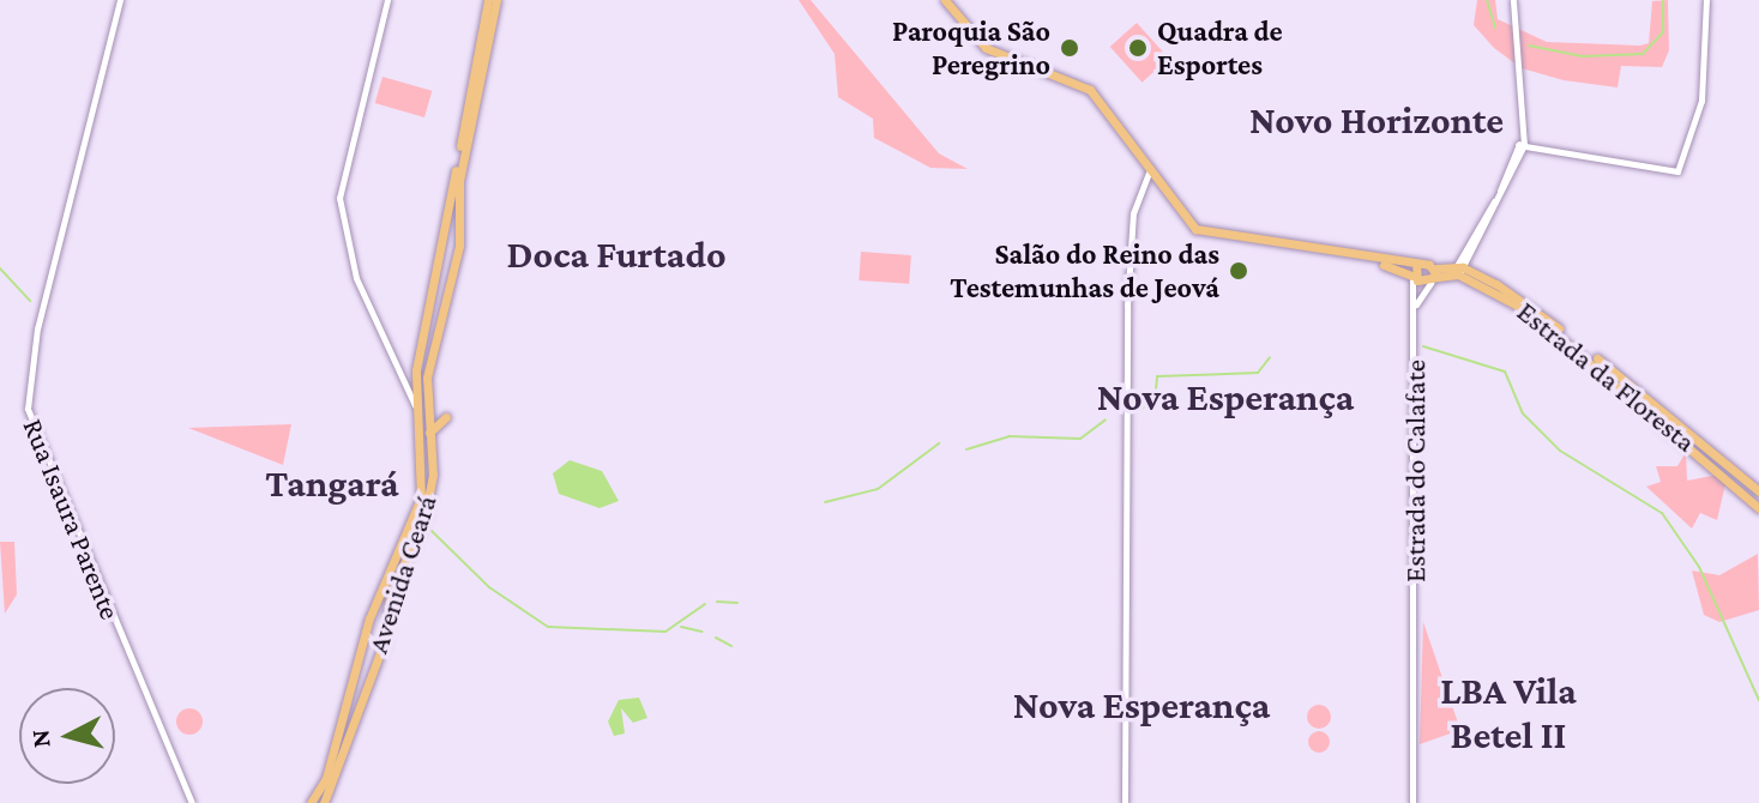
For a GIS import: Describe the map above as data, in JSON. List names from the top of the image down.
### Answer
{
  "streets": {
    "main road": ["Estrada da Floresta", "Avenida Ceará"],
    "street": ["Estrada do Calafate", "Rua Isaura Parente"]
  },
  "districts": [
    "Novo Horizonte",
    "Doca Furtado",
    "Nova Esperança",
    "Tangará",
    "LBA Vila Betel II",
    "Nova Esperança"
  ],
  "places": ["Paroquia São Peregrino", "Quadra de Esportes", "Salão do Reino das Testemunhas de Jeová"],
  "north": "left"
}
